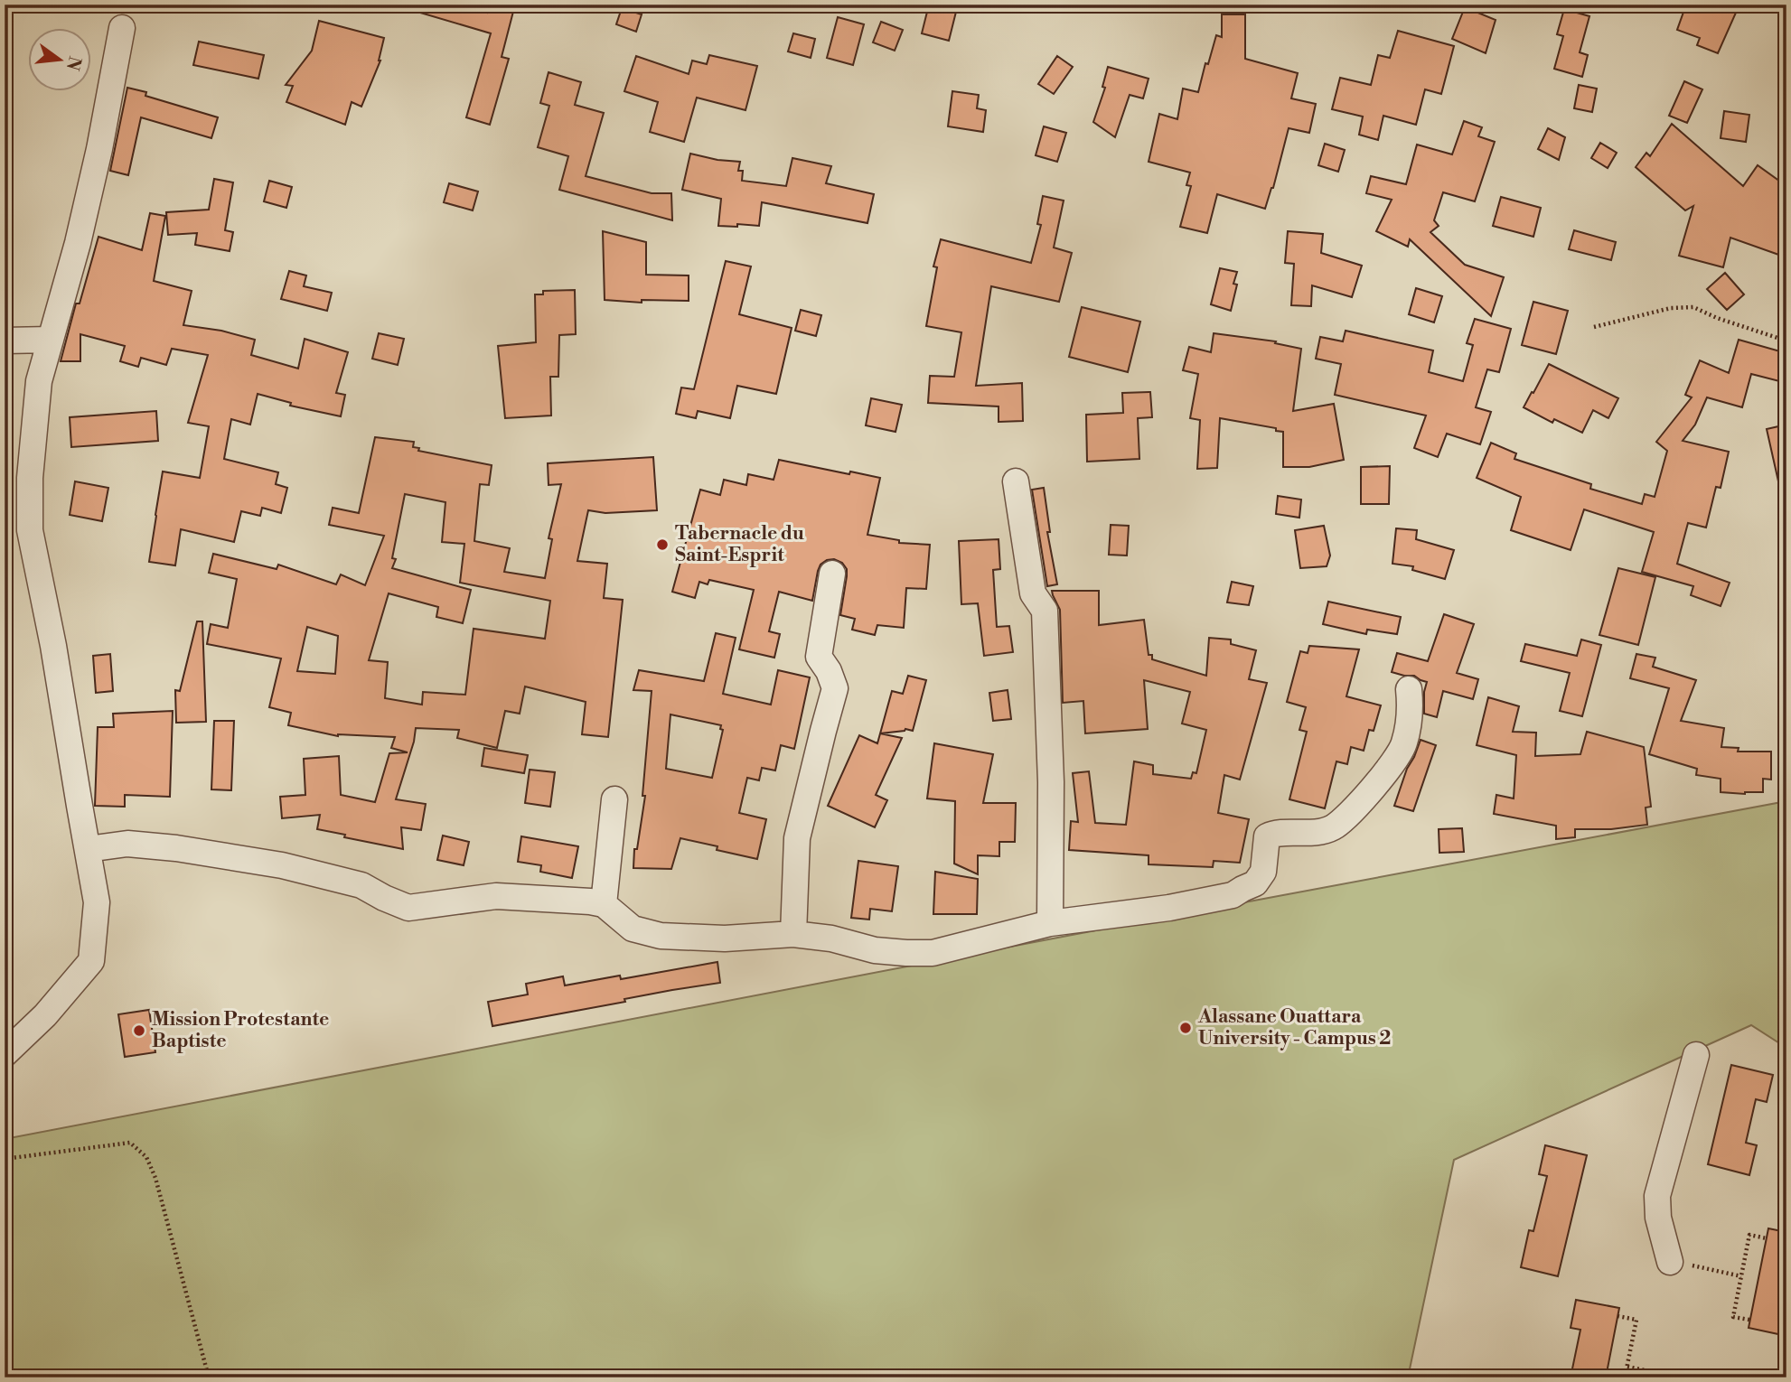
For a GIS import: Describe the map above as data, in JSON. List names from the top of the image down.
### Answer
{
  "places": ["Tabernacle du Saint-Esprit", "Alassane Ouattara University - Campus 2", "Mission Protestante Baptiste"],
  "north": "right"
}
